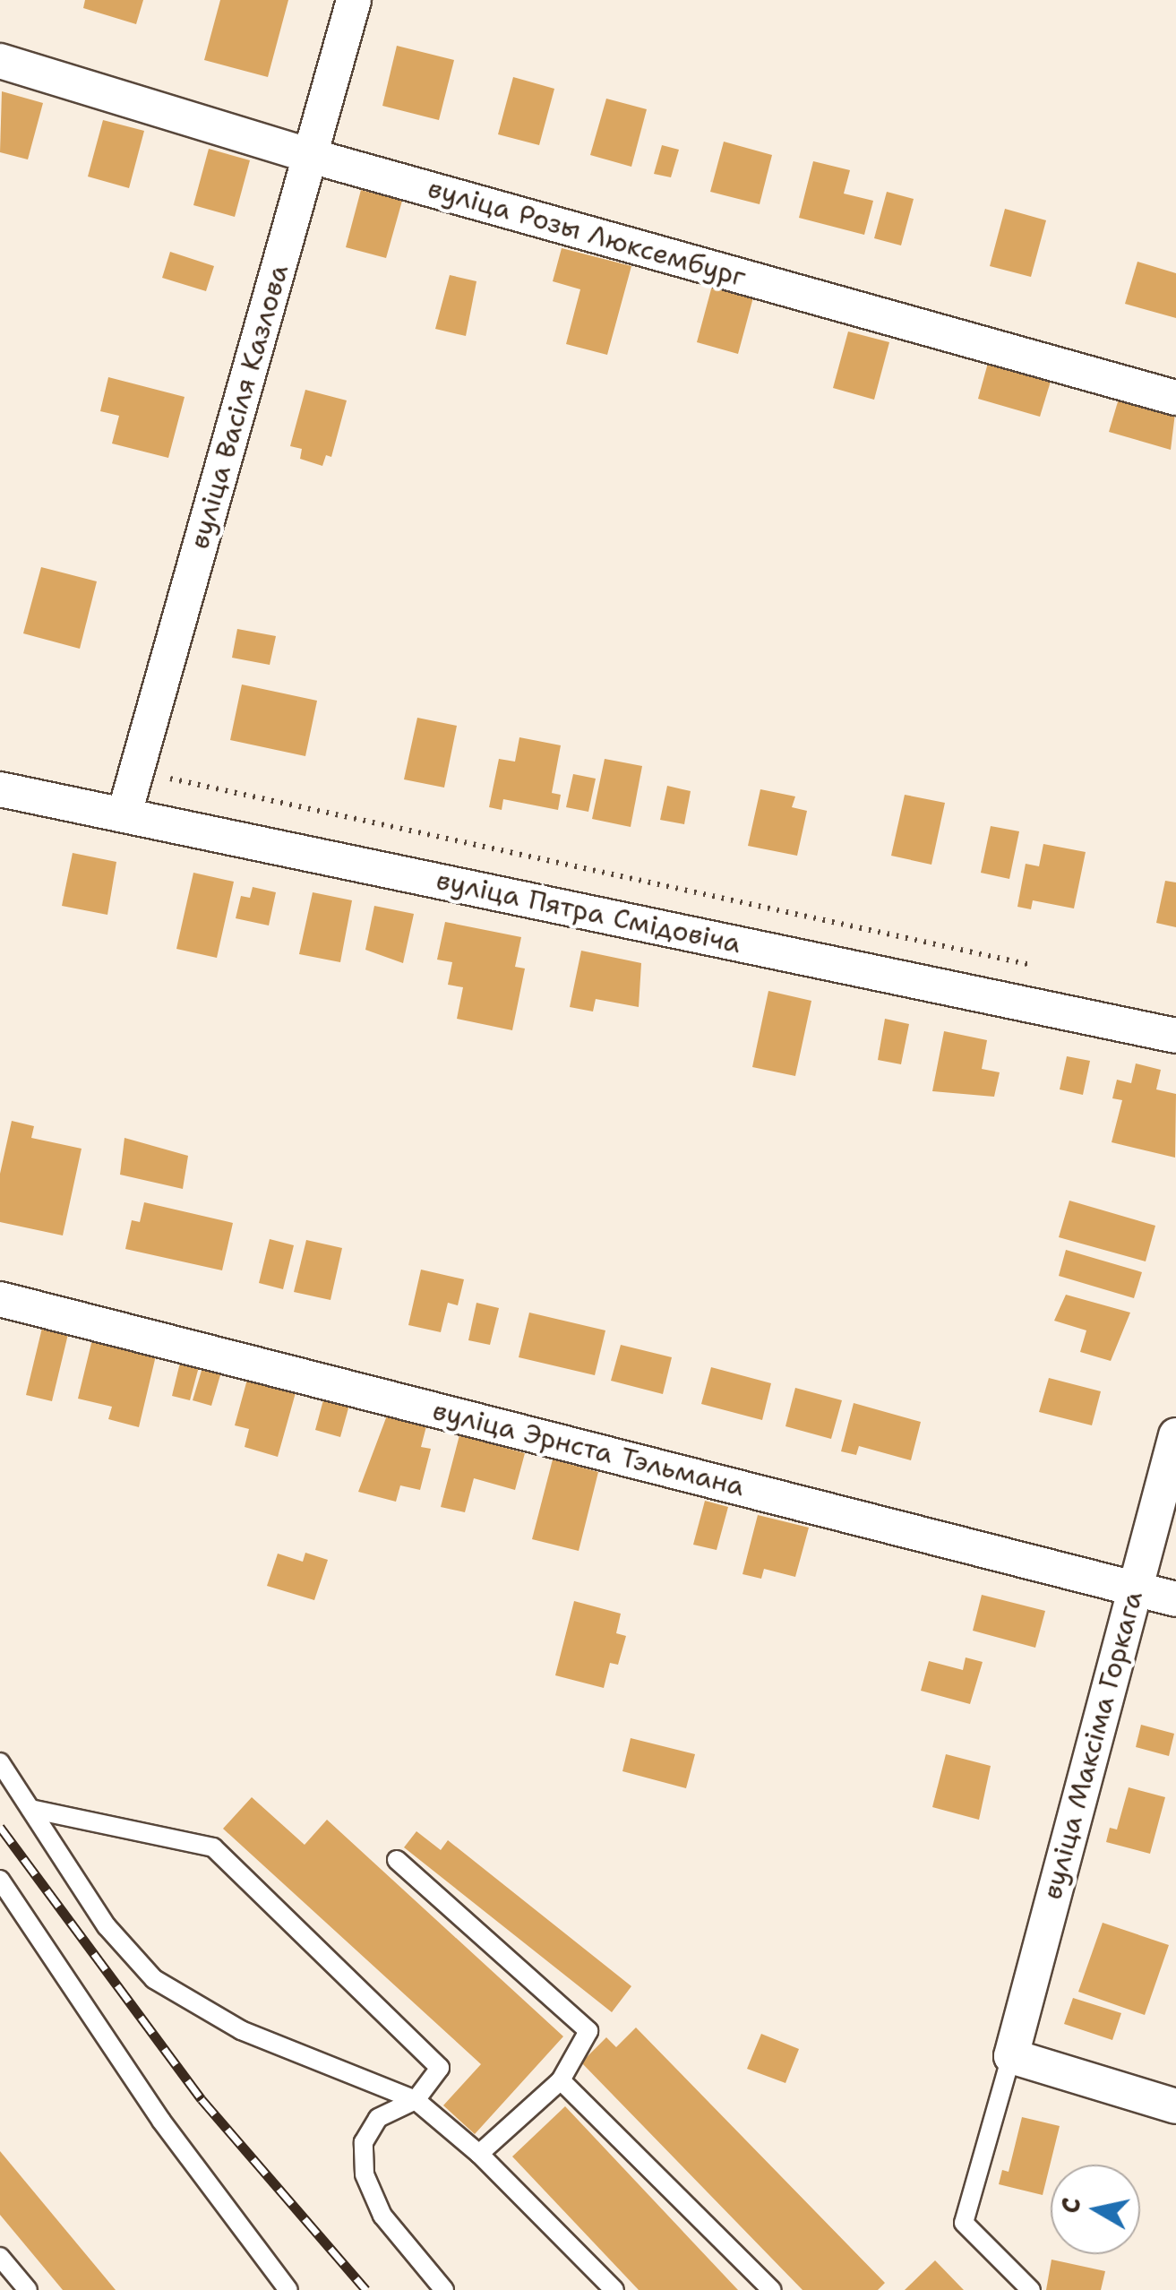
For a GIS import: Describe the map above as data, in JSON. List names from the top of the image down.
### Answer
{
  "streets": {
    "street": [
      "вуліца Розы Люксембург",
      "вуліца Васіля Казлова",
      "вуліца Пятра Смідовіча",
      "вуліца Эрнста Тэльмана",
      "вуліца Максіма Горкага"
    ]
  },
  "crossings": [
    ["вуліца Розы Люксембург", "вуліца Васіля Казлова"],
    ["вуліца Васіля Казлова", "вуліца Пятра Смідовіча"],
    ["вуліца Эрнста Тэльмана", "вуліца Максіма Горкага"]
  ],
  "north": "left"
}
